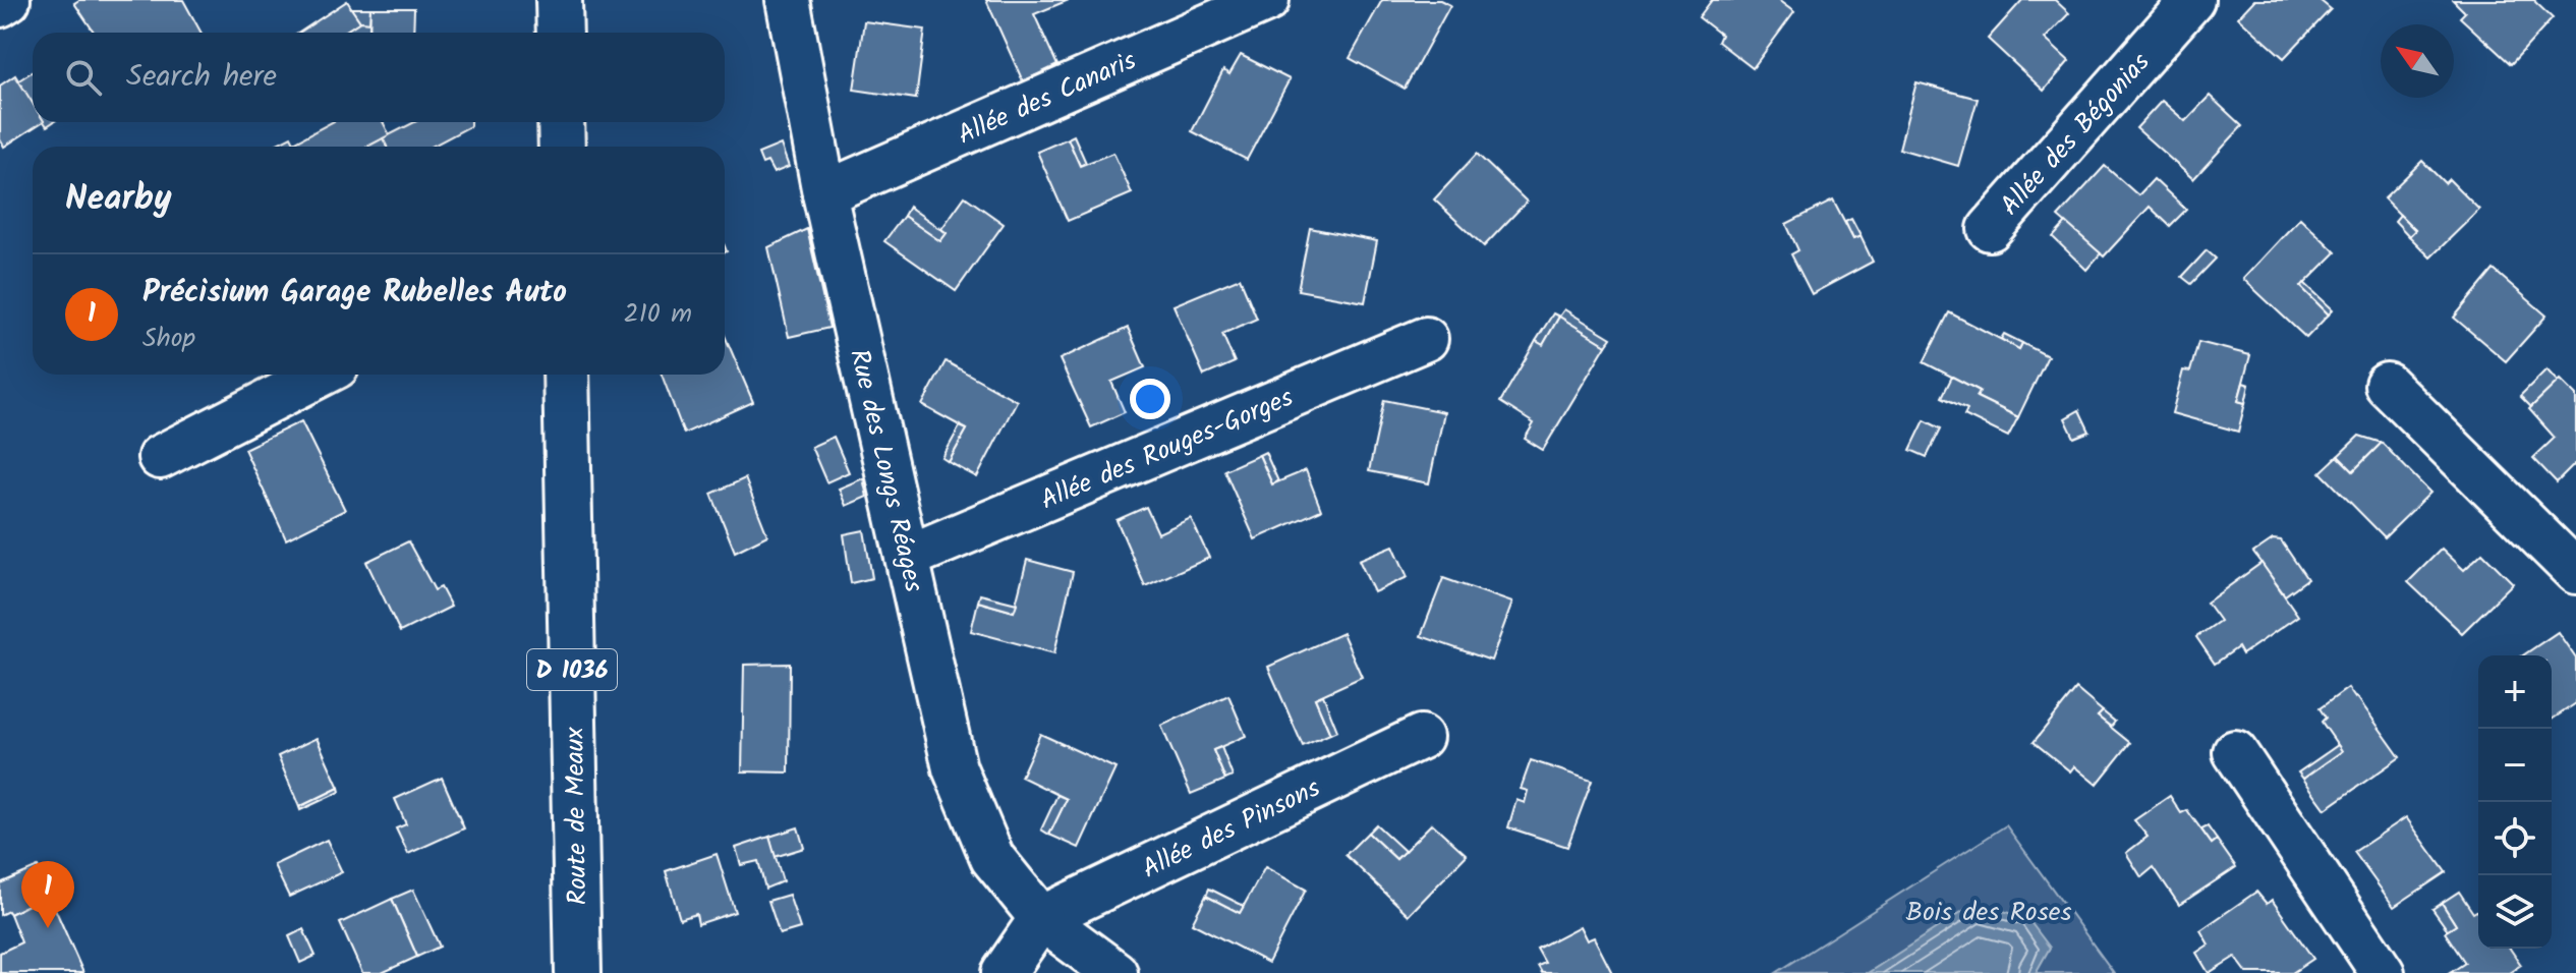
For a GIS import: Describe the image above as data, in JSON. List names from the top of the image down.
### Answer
{
  "streets": {
    "main road": ["D 1036", "Route de Meaux"],
    "street": [
      "Allée des Canaris",
      "Allée des Bégonias",
      "Allée des Rouges-Gorges",
      "Rue des Longs Réages",
      "Allée des Pinsons"
    ]
  },
  "crossings": [
    ["Allée des Canaris", "Rue des Longs Réages"],
    ["Allée des Rouges-Gorges", "Rue des Longs Réages"],
    ["Rue des Longs Réages", "Allée des Pinsons"]
  ],
  "parks": ["Bois des Roses"],
  "north": "top left",
  "page": {
    "search": "Search here",
    "heading": "Nearby",
    "list": [
      {
        "mark": "1",
        "name": "Précisium Garage Rubelles Auto",
        "note": "Shop",
        "value": "210 m"
      }
    ],
    "map_buttons": ["+", "−"],
    "pins": "1"
  }
}
